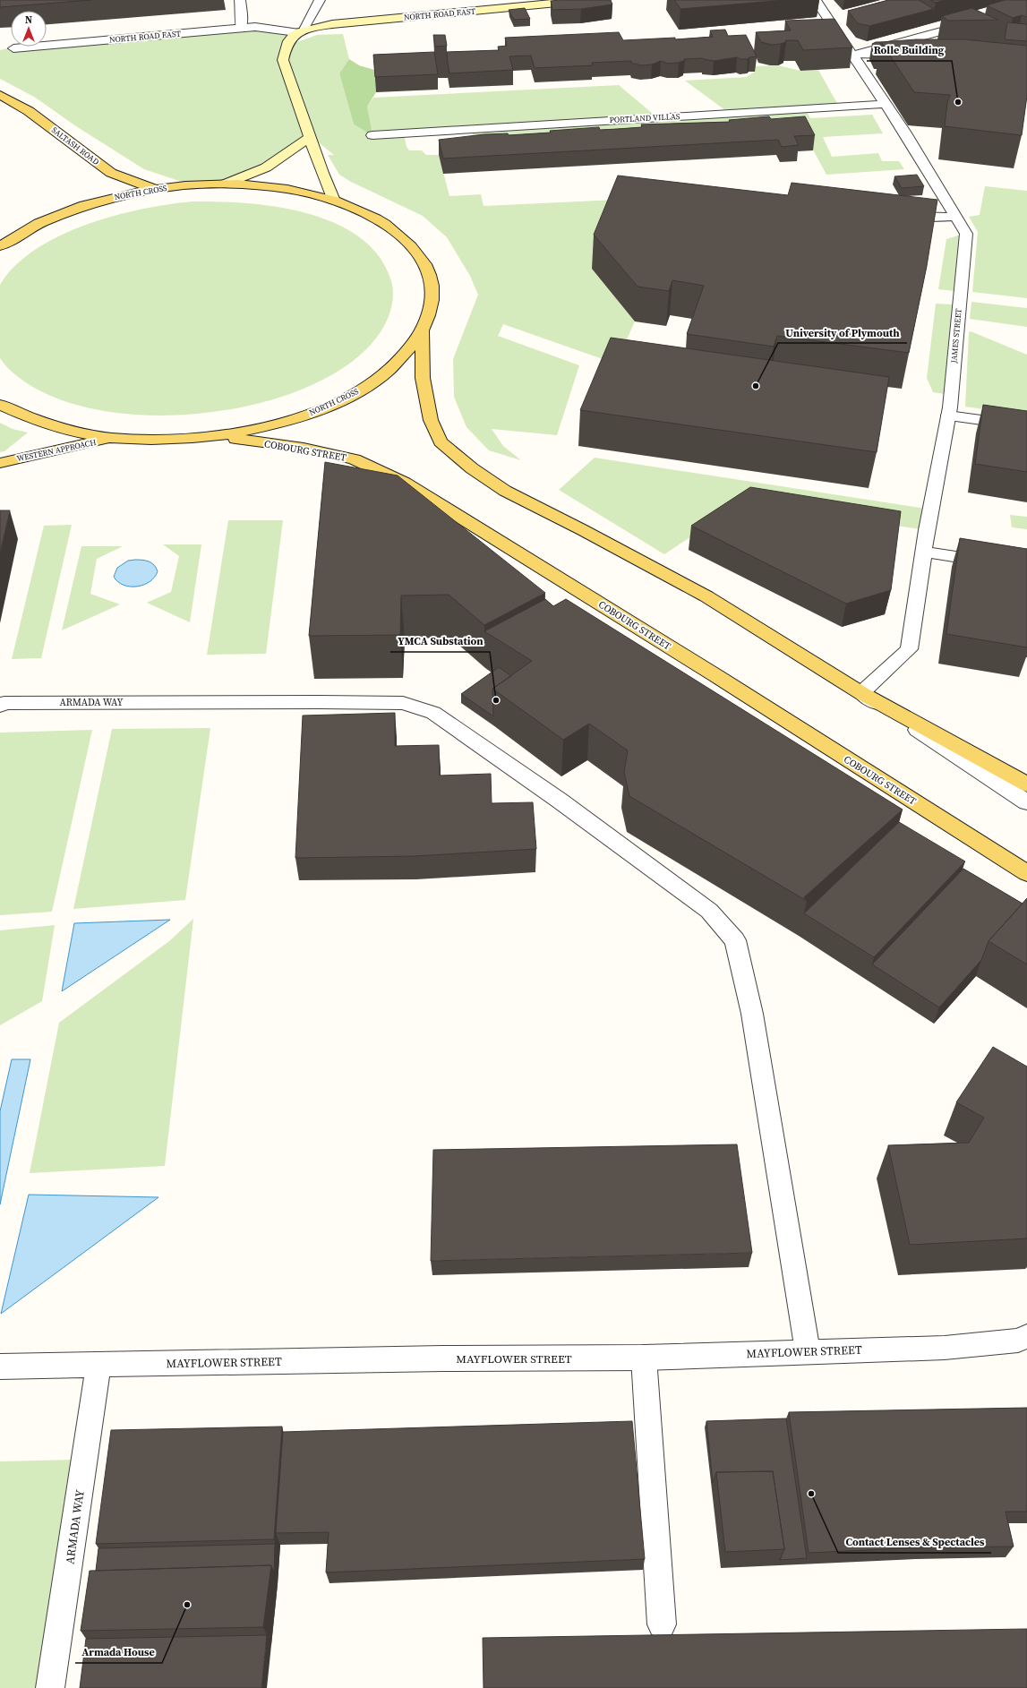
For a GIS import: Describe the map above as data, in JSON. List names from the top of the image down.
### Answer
{
  "streets": {
    "main road": [
      "SALTASH ROAD",
      "NORTH CROSS",
      "WESTERN APPROACH",
      "COBOURG STREET"
    ],
    "street": [
      "NORTH ROAD EAST",
      "PORTLAND VILLAS",
      "JAMES STREET",
      "ARMADA WAY",
      "MAYFLOWER STREET"
    ]
  },
  "crossings": [
    ["PORTLAND VILLAS", "JAMES STREET"],
    ["SALTASH ROAD", "NORTH CROSS"],
    ["NORTH CROSS", "WESTERN APPROACH"],
    ["NORTH CROSS", "COBOURG STREET"],
    ["ARMADA WAY", "MAYFLOWER STREET"]
  ],
  "places": [
    "Rolle Building",
    "University of Plymouth",
    "YMCA Substation",
    "Contact Lenses & Spectacles",
    "Armada House"
  ],
  "north": "top"
}
